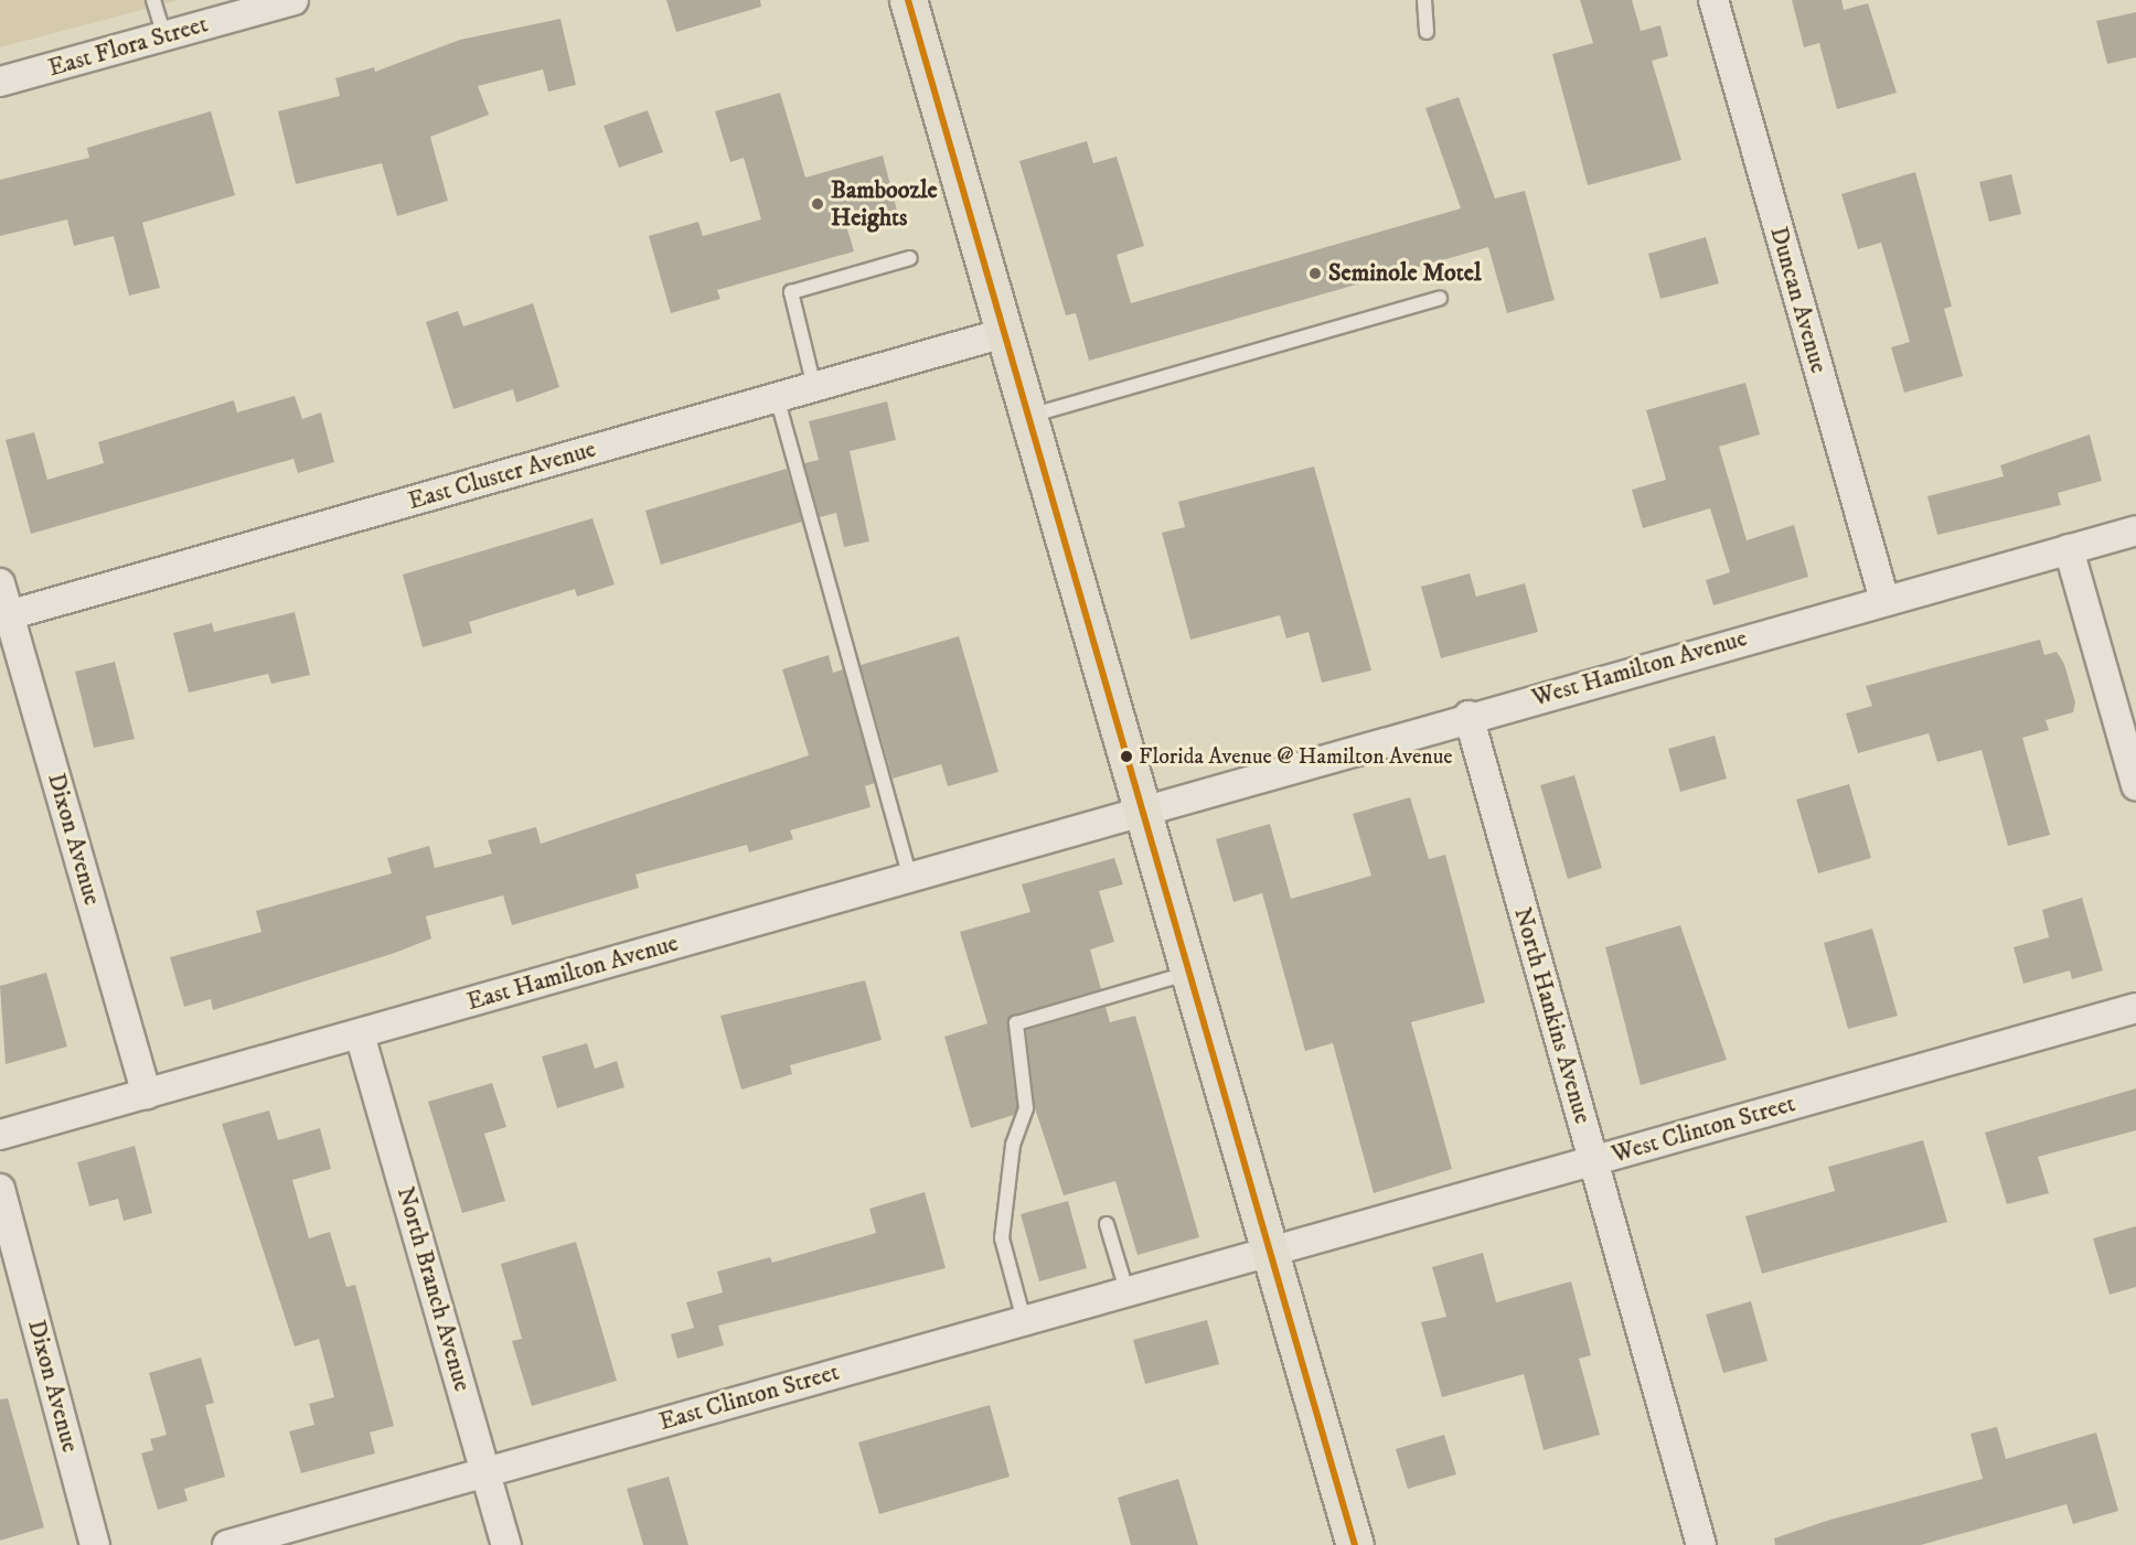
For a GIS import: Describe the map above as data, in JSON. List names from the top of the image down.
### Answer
{
  "streets": {
    "street": [
      "East Flora Street",
      "Duncan Avenue",
      "East Cluster Avenue",
      "West Hamilton Avenue",
      "Dixon Avenue",
      "East Hamilton Avenue",
      "North Hankins Avenue",
      "West Clinton Street",
      "North Branch Avenue",
      "East Clinton Street"
    ]
  },
  "crossings": [
    ["Duncan Avenue", "West Hamilton Avenue"],
    ["East Cluster Avenue", "Dixon Avenue"],
    ["West Hamilton Avenue", "East Hamilton Avenue"],
    ["West Hamilton Avenue", "North Hankins Avenue"],
    ["Dixon Avenue", "East Hamilton Avenue"],
    ["East Hamilton Avenue", "North Branch Avenue"],
    ["North Hankins Avenue", "West Clinton Street"],
    ["West Clinton Street", "East Clinton Street"],
    ["North Branch Avenue", "East Clinton Street"]
  ],
  "places": ["Bamboozle Heights", "Seminole Motel", "Florida Avenue @ Hamilton Avenue"]
}
